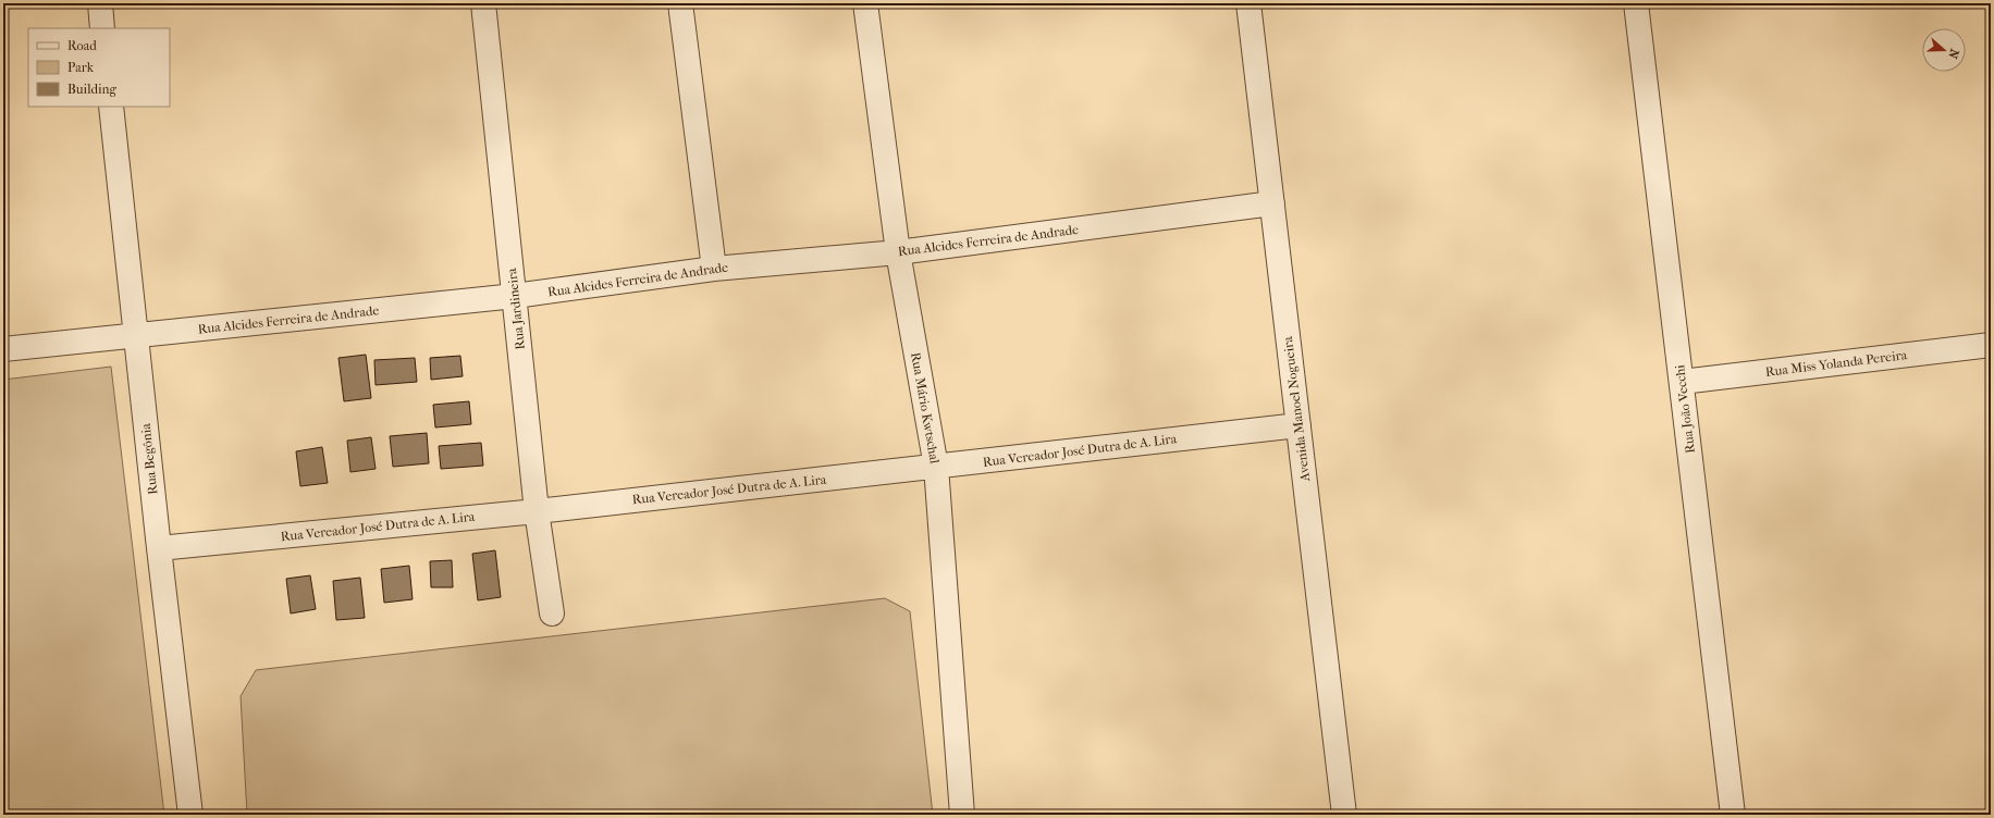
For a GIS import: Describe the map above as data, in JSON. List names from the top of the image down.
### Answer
{
  "streets": {
    "street": [
      "Rua Alcides Ferreira de Andrade",
      "Rua Jardineira",
      "Rua Miss Yolanda Pereira",
      "Rua Mário Kwtschal",
      "Avenida Manoel Nogueira",
      "Rua João Vecchi",
      "Rua Vereador José Dutra de A. Lira",
      "Rua Begônia"
    ]
  },
  "crossings": [
    ["Rua Alcides Ferreira de Andrade", "Rua Jardineira"],
    ["Rua Alcides Ferreira de Andrade", "Rua Mário Kwtschal"],
    ["Rua Alcides Ferreira de Andrade", "Avenida Manoel Nogueira"],
    ["Rua Alcides Ferreira de Andrade", "Rua Begônia"],
    ["Rua Jardineira", "Rua Vereador José Dutra de A. Lira"],
    ["Rua Miss Yolanda Pereira", "Rua João Vecchi"],
    ["Rua Mário Kwtschal", "Rua Vereador José Dutra de A. Lira"],
    ["Avenida Manoel Nogueira", "Rua Vereador José Dutra de A. Lira"],
    ["Rua Vereador José Dutra de A. Lira", "Rua Begônia"]
  ],
  "legend": ["Road", "Park", "Building"],
  "north": "right"
}
